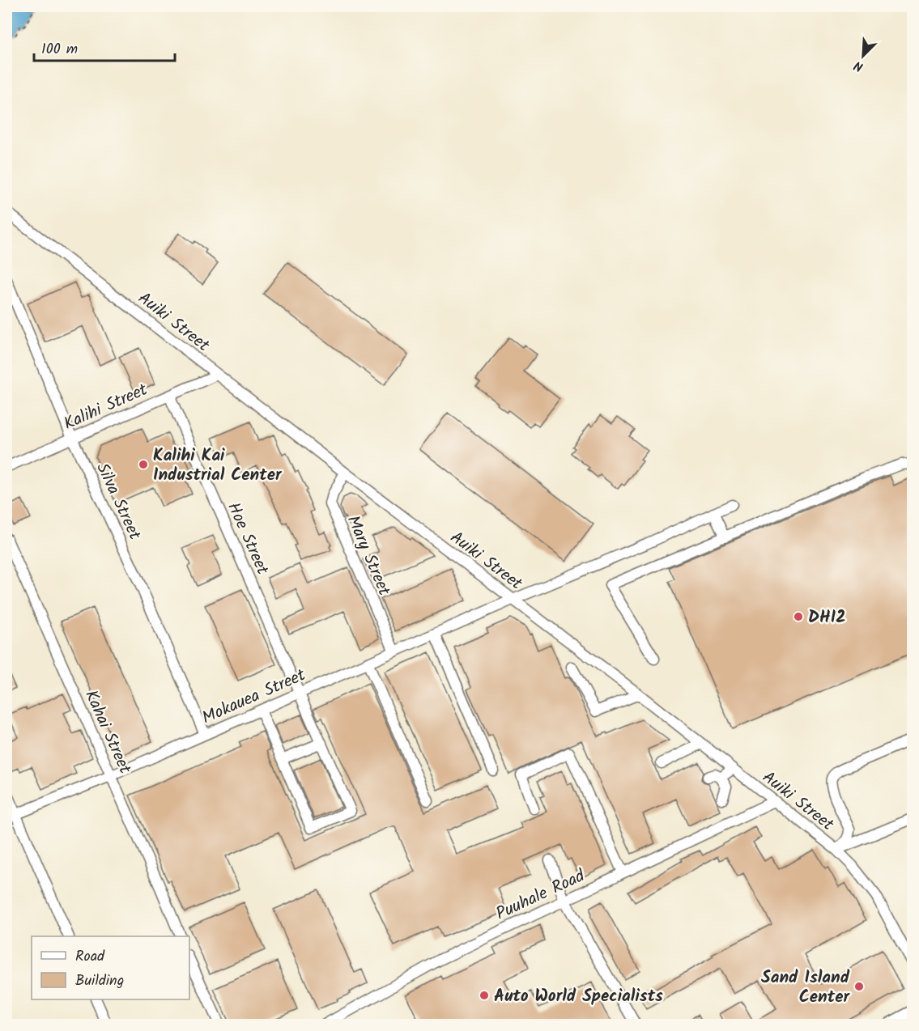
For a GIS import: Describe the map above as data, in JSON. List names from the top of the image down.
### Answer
{
  "streets": {
    "street": [
      "Auiki Street",
      "Kalihi Street",
      "Silva Street",
      "Hoe Street",
      "Mary Street",
      "Mokauea Street",
      "Kahai Street",
      "Puuhale Road"
    ]
  },
  "crossings": [
    ["Auiki Street", "Kalihi Street"],
    ["Auiki Street", "Mary Street"],
    ["Auiki Street", "Mokauea Street"],
    ["Auiki Street", "Puuhale Road"],
    ["Kalihi Street", "Silva Street"],
    ["Kalihi Street", "Hoe Street"],
    ["Silva Street", "Mokauea Street"],
    ["Hoe Street", "Mokauea Street"],
    ["Mary Street", "Mokauea Street"],
    ["Mokauea Street", "Kahai Street"]
  ],
  "places": [
    "Kalihi Kai Industrial Center",
    "DHI2",
    "Sand Island Center",
    "Auto World Specialists"
  ],
  "legend": ["Road", "Building"],
  "scale_bar": "100 m",
  "north": "bottom left"
}
